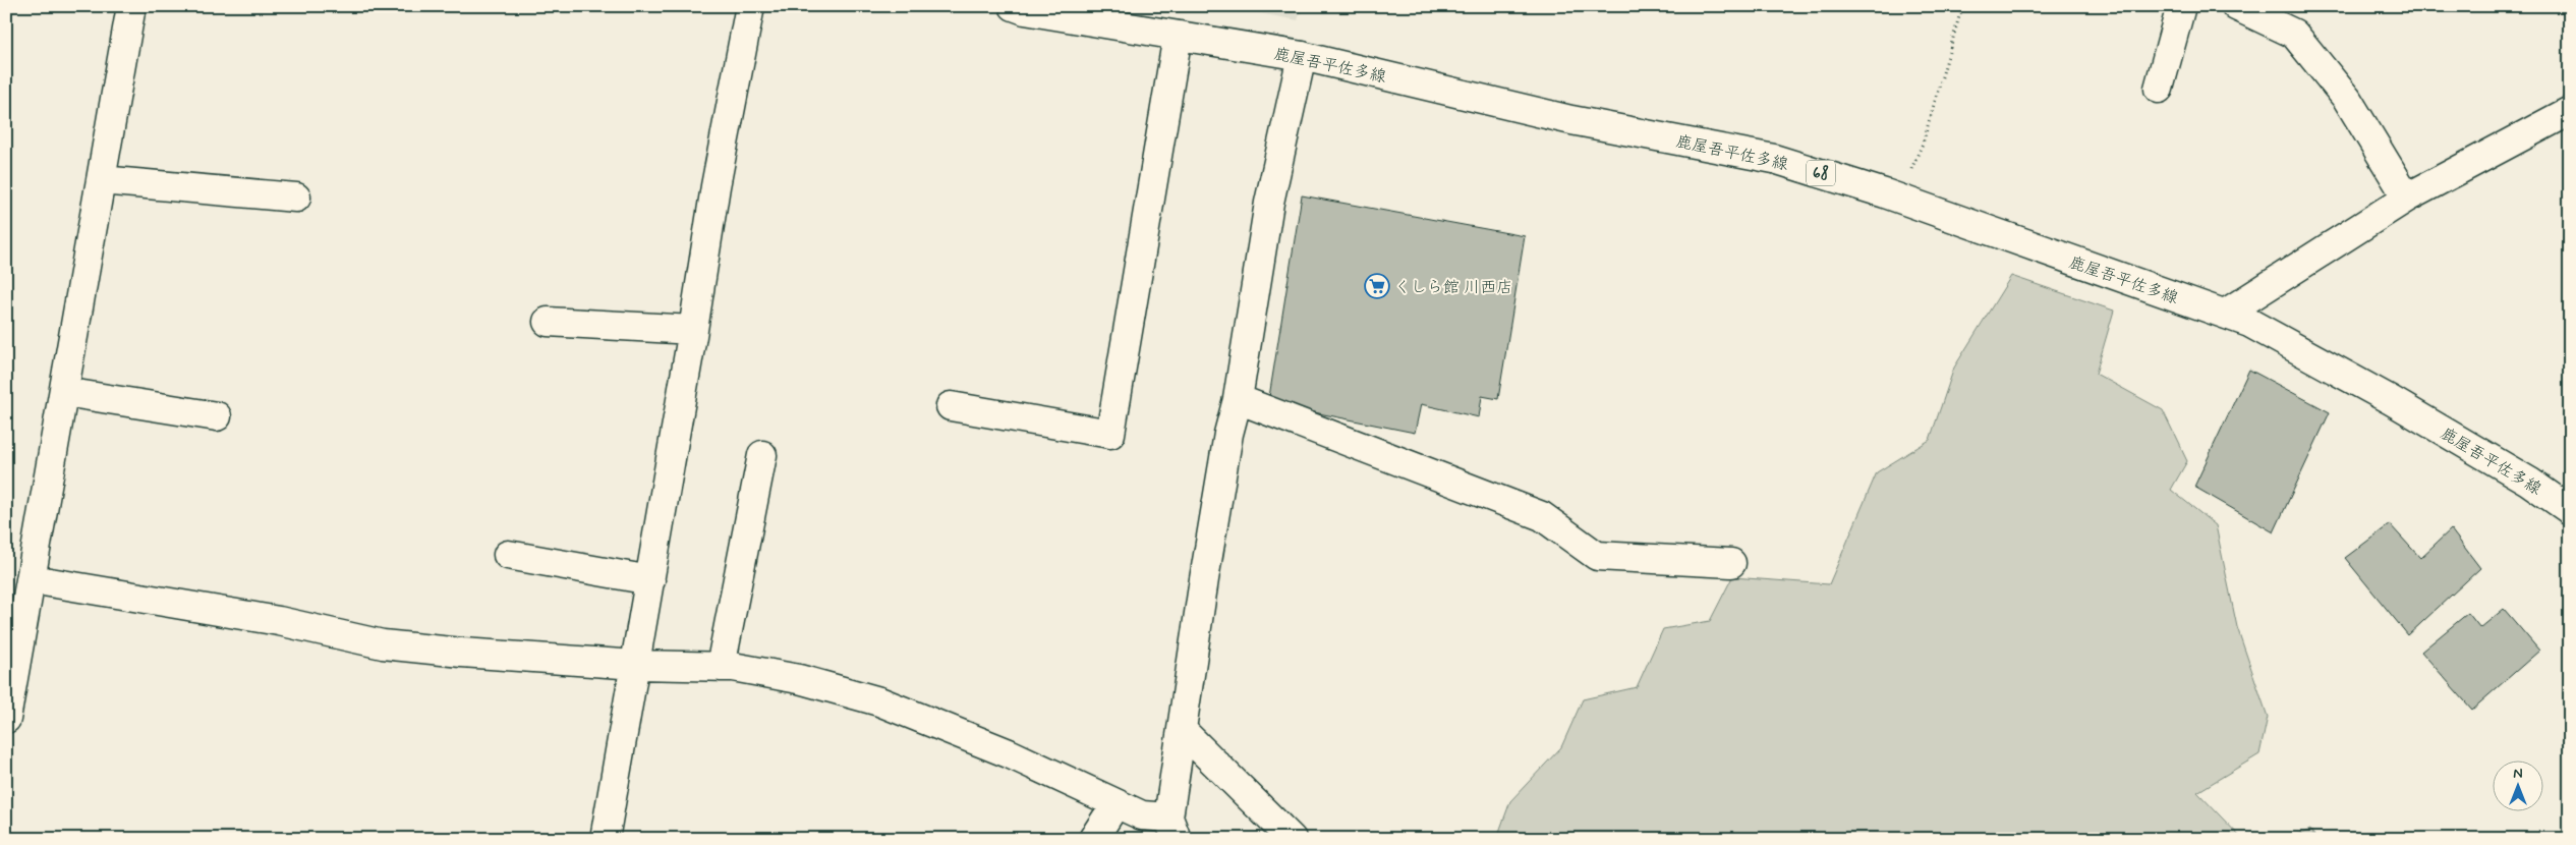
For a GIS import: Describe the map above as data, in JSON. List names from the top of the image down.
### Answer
{
  "streets": {
    "street": ["鹿屋吾平佐多線", "68"]
  },
  "places": {
    "supermarket": ["くしら館 川西店"]
  },
  "north": "top"
}
